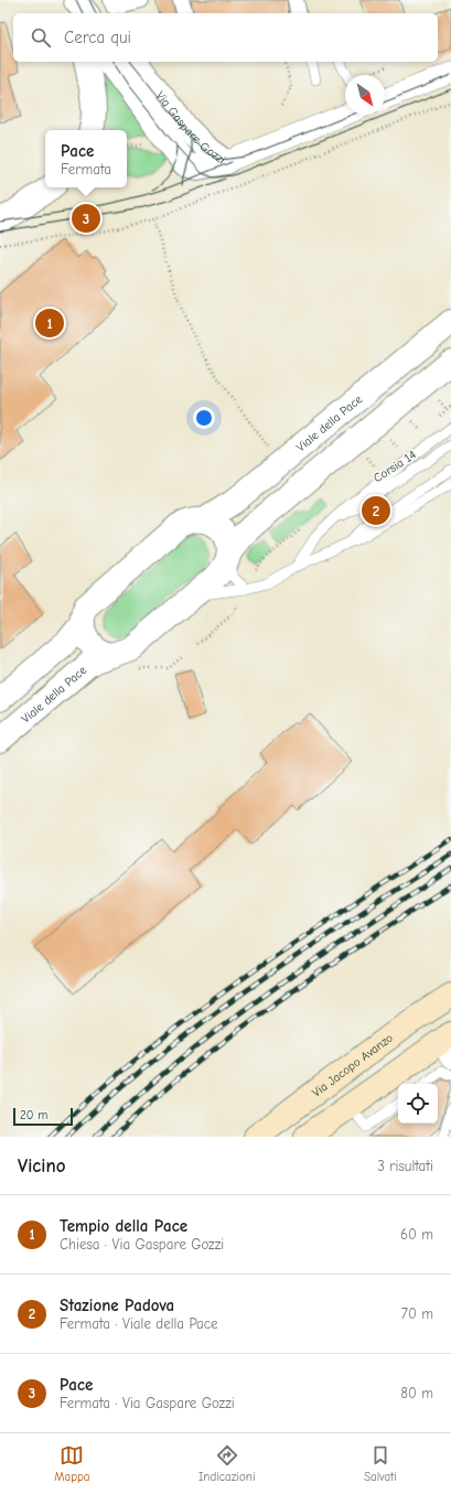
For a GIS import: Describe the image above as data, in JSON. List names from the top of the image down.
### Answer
{
  "streets": {
    "main road": ["Via Jacopo Avanzo"],
    "street": ["Via Gaspare Gozzi", "Viale della Pace"],
    "lane": ["Corsia 14"]
  },
  "scale_bar": "20 m",
  "north": "bottom right",
  "page": {
    "search": "Cerca qui",
    "popup": ["Pace", "Fermata"],
    "pins": ["3", "1", "2"],
    "scale": "20 m",
    "heading": ["Vicino", "3 risultati"],
    "list": [
      {
        "mark": "1",
        "name": "Tempio della Pace",
        "note": "Chiesa · Via Gaspare Gozzi",
        "value": "60 m"
      },
      {
        "mark": "2",
        "name": "Stazione Padova",
        "note": "Fermata · Viale della Pace",
        "value": "70 m"
      },
      {
        "mark": "3",
        "name": "Pace",
        "note": "Fermata · Via Gaspare Gozzi",
        "value": "80 m"
      }
    ],
    "nav": ["Mappa", "Indicazioni", "Salvati"]
  }
}
